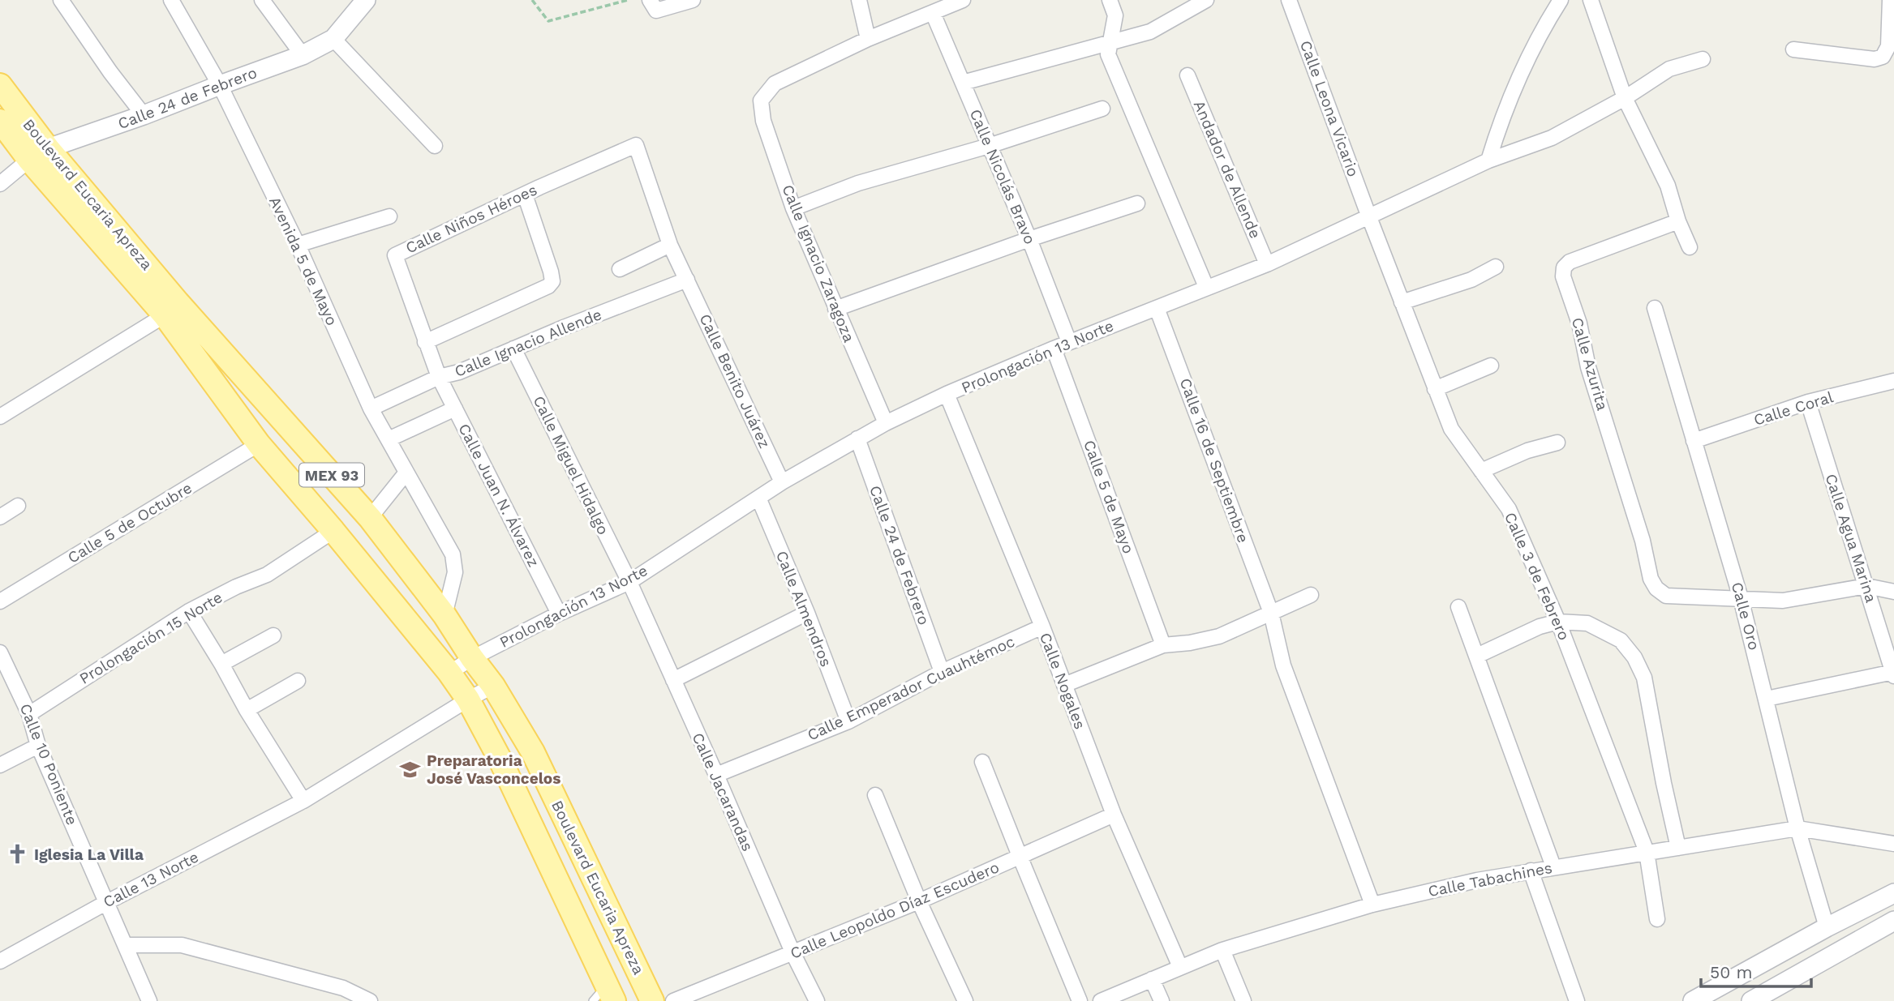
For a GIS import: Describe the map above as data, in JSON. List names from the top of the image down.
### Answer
{
  "streets": {
    "main road": ["Boulevard Eucaria Apreza", "MEX 93"],
    "street": [
      "Calle 24 de Febrero",
      "Calle Leona Vicario",
      "Andador de Allende",
      "Calle Nicolás Bravo",
      "Calle Niños Héroes",
      "Avenida 5 de Mayo",
      "Calle Ignacio Zaragoza",
      "Calle Ignacio Allende",
      "Prolongación 13 Norte",
      "Calle Azurita",
      "Calle Benito Juárez",
      "Calle Coral",
      "Calle 16 de Septiembre",
      "Calle Miguel Hidalgo",
      "Calle Juan N. Álvarez",
      "Calle 5 de Mayo",
      "Calle 5 de Octubre",
      "Calle Agua Marina",
      "Calle 3 de Febrero",
      "Calle Almendros",
      "Calle Oro",
      "Prolongación 15 Norte",
      "Calle Nogales",
      "Calle Emperador Cuauhtémoc",
      "Calle 10 Poniente",
      "Calle Jacarandas",
      "Calle 13 Norte",
      "Calle Tabachines",
      "Calle Leopoldo Díaz Escudero"
    ]
  },
  "crossings": [
    ["Calle 24 de Febrero", "Boulevard Eucaria Apreza"],
    ["Calle 24 de Febrero", "Avenida 5 de Mayo"],
    ["Calle 24 de Febrero", "Prolongación 13 Norte"],
    ["Calle 24 de Febrero", "Calle Emperador Cuauhtémoc"],
    ["Calle Leona Vicario", "Prolongación 13 Norte"],
    ["Calle Leona Vicario", "Calle 3 de Febrero"],
    ["Andador de Allende", "Prolongación 13 Norte"],
    ["Calle Nicolás Bravo", "Prolongación 13 Norte"],
    ["Boulevard Eucaria Apreza", "Prolongación 13 Norte"],
    ["Boulevard Eucaria Apreza", "MEX 93"],
    ["Boulevard Eucaria Apreza", "Calle 13 Norte"],
    ["Calle Niños Héroes", "Calle Ignacio Allende"],
    ["Calle Niños Héroes", "Calle Benito Juárez"],
    ["Calle Niños Héroes", "Calle Juan N. Álvarez"],
    ["Avenida 5 de Mayo", "Calle Ignacio Allende"],
    ["Avenida 5 de Mayo", "MEX 93"],
    ["Calle Ignacio Zaragoza", "Prolongación 13 Norte"],
    ["Calle Ignacio Allende", "Calle Benito Juárez"],
    ["Calle Ignacio Allende", "Calle Miguel Hidalgo"],
    ["Calle Ignacio Allende", "Calle Juan N. Álvarez"],
    ["Prolongación 13 Norte", "Calle Benito Juárez"],
    ["Prolongación 13 Norte", "Calle 16 de Septiembre"],
    ["Prolongación 13 Norte", "Calle Miguel Hidalgo"],
    ["Prolongación 13 Norte", "MEX 93"],
    ["Prolongación 13 Norte", "Calle Juan N. Álvarez"],
    ["Prolongación 13 Norte", "Calle 5 de Mayo"],
    ["Prolongación 13 Norte", "Calle 3 de Febrero"],
    ["Prolongación 13 Norte", "Calle Almendros"],
    ["Prolongación 13 Norte", "Calle Nogales"],
    ["Prolongación 13 Norte", "Calle Jacarandas"],
    ["Calle Azurita", "Calle Oro"],
    ["Calle Coral", "Calle Agua Marina"],
    ["Calle Coral", "Calle Oro"],
    ["Calle 16 de Septiembre", "Calle Tabachines"],
    ["Calle Miguel Hidalgo", "Calle Jacarandas"],
    ["MEX 93", "Calle 5 de Octubre"],
    ["MEX 93", "Prolongación 15 Norte"],
    ["MEX 93", "Calle 13 Norte"],
    ["Calle 3 de Febrero", "Calle Tabachines"],
    ["Calle Almendros", "Calle Emperador Cuauhtémoc"],
    ["Calle Oro", "Calle Tabachines"],
    ["Prolongación 15 Norte", "Calle 10 Poniente"],
    ["Calle Nogales", "Calle Emperador Cuauhtémoc"],
    ["Calle Nogales", "Calle Tabachines"],
    ["Calle Nogales", "Calle Leopoldo Díaz Escudero"],
    ["Calle Emperador Cuauhtémoc", "Calle Jacarandas"],
    ["Calle 10 Poniente", "Calle 13 Norte"],
    ["Calle Jacarandas", "Calle Leopoldo Díaz Escudero"]
  ],
  "places": {
    "school or university": ["Preparatoria José Vasconcelos"],
    "church": ["Iglesia La Villa"]
  },
  "scale_bar": "50 m"
}
